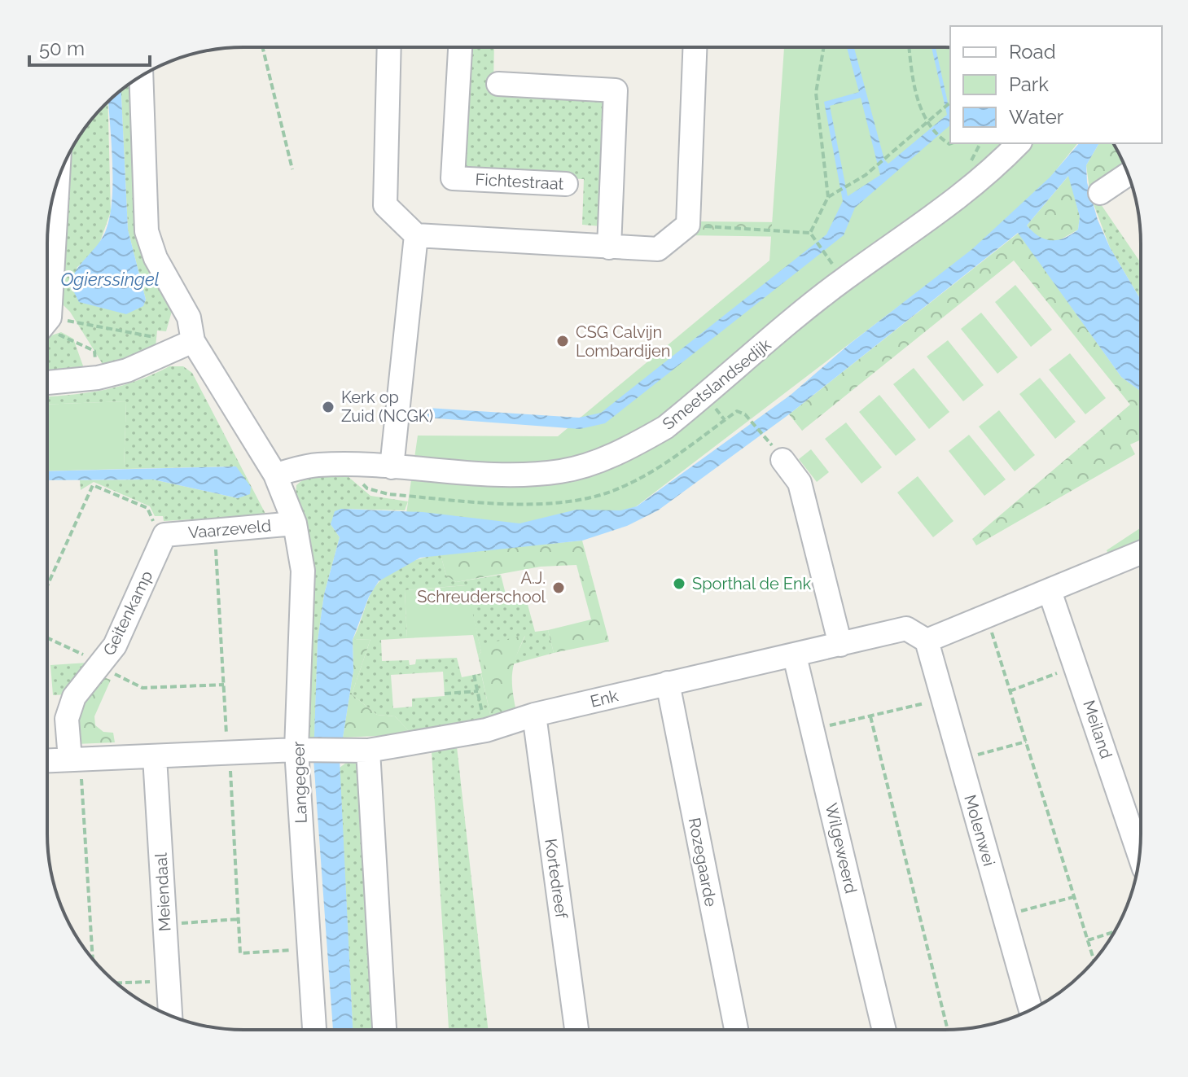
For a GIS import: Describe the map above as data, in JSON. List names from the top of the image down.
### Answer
{
  "streets": {
    "street": [
      "Fichtestraat",
      "Smeetslandsedijk",
      "Vaarzeveld",
      "Geitenkamp",
      "Enk",
      "Meiland",
      "Langegeer",
      "Molenwei",
      "Wilgeweerd",
      "Rozegaarde",
      "Kortedreef",
      "Meiendaal"
    ]
  },
  "crossings": [
    ["Vaarzeveld", "Geitenkamp"],
    ["Vaarzeveld", "Langegeer"],
    ["Enk", "Langegeer"],
    ["Enk", "Molenwei"],
    ["Enk", "Wilgeweerd"],
    ["Enk", "Rozegaarde"],
    ["Enk", "Kortedreef"]
  ],
  "water": ["Ogierssingel"],
  "places": [
    "CSG Calvijn Lombardijen",
    "Kerk op Zuid (NCGK)",
    "Sporthal de Enk",
    "A.J. Schreuderschool"
  ],
  "legend": ["Road", "Park", "Water"],
  "scale_bar": "50 m"
}
